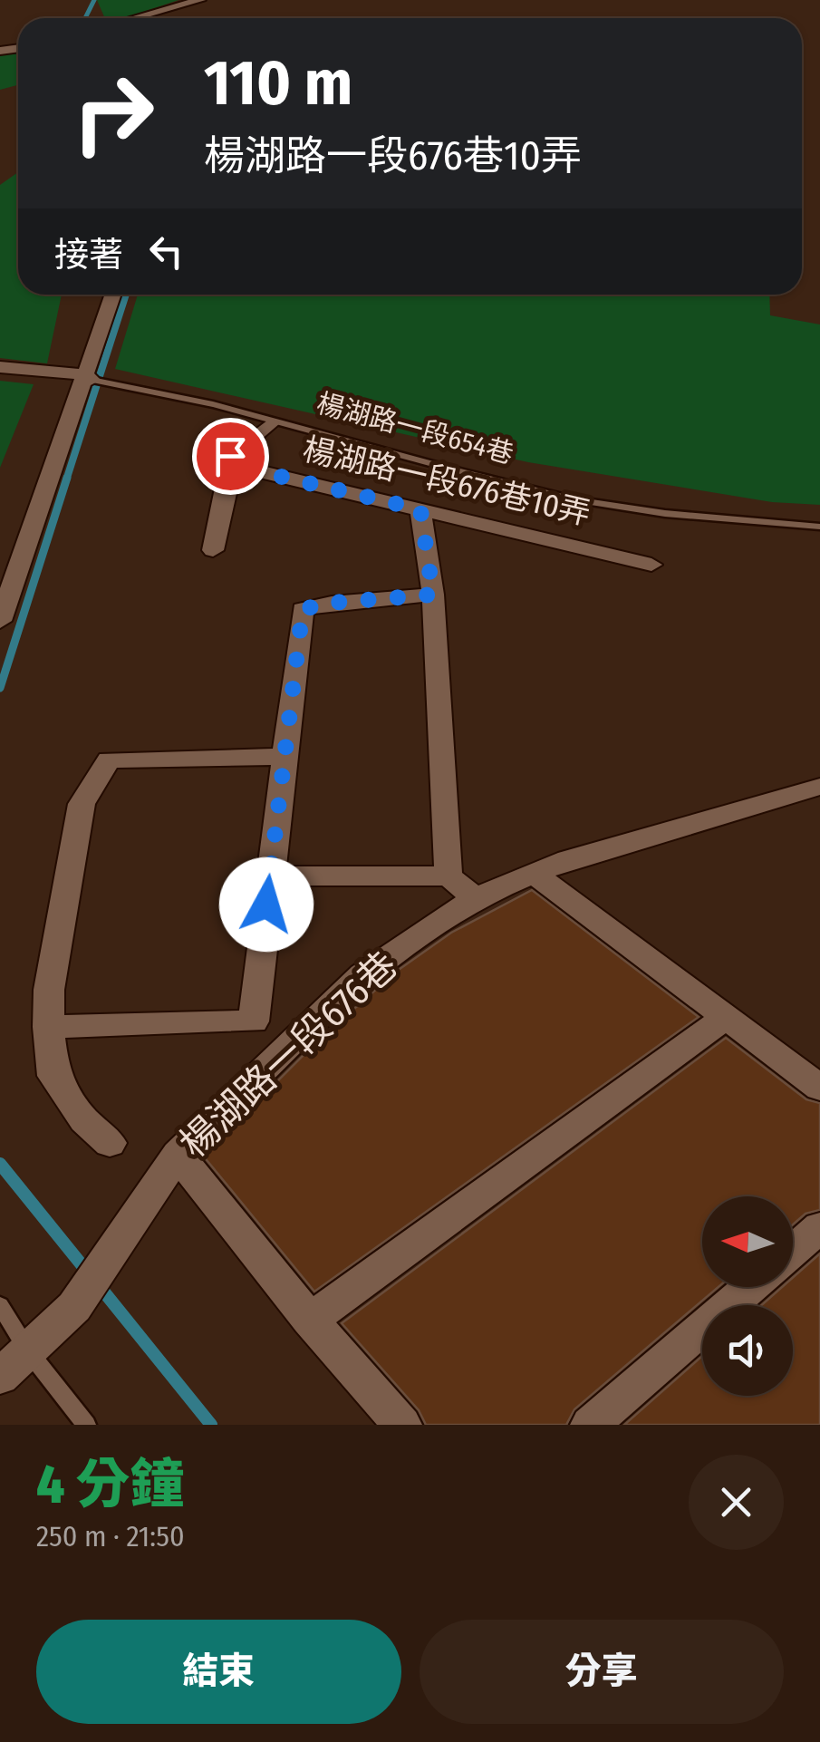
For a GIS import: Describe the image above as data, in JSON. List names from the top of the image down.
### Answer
{
  "streets": {
    "street": ["楊湖路一段654巷", "楊湖路一段676巷10弄", "楊湖路一段676巷"]
  },
  "north": "left",
  "page": {
    "turn": ["110 m", "楊湖路一段676巷10弄"],
    "then": "接著",
    "heading": ["4 分鐘", "250 m · 21:50"],
    "buttons": ["結束", "分享"]
  }
}
